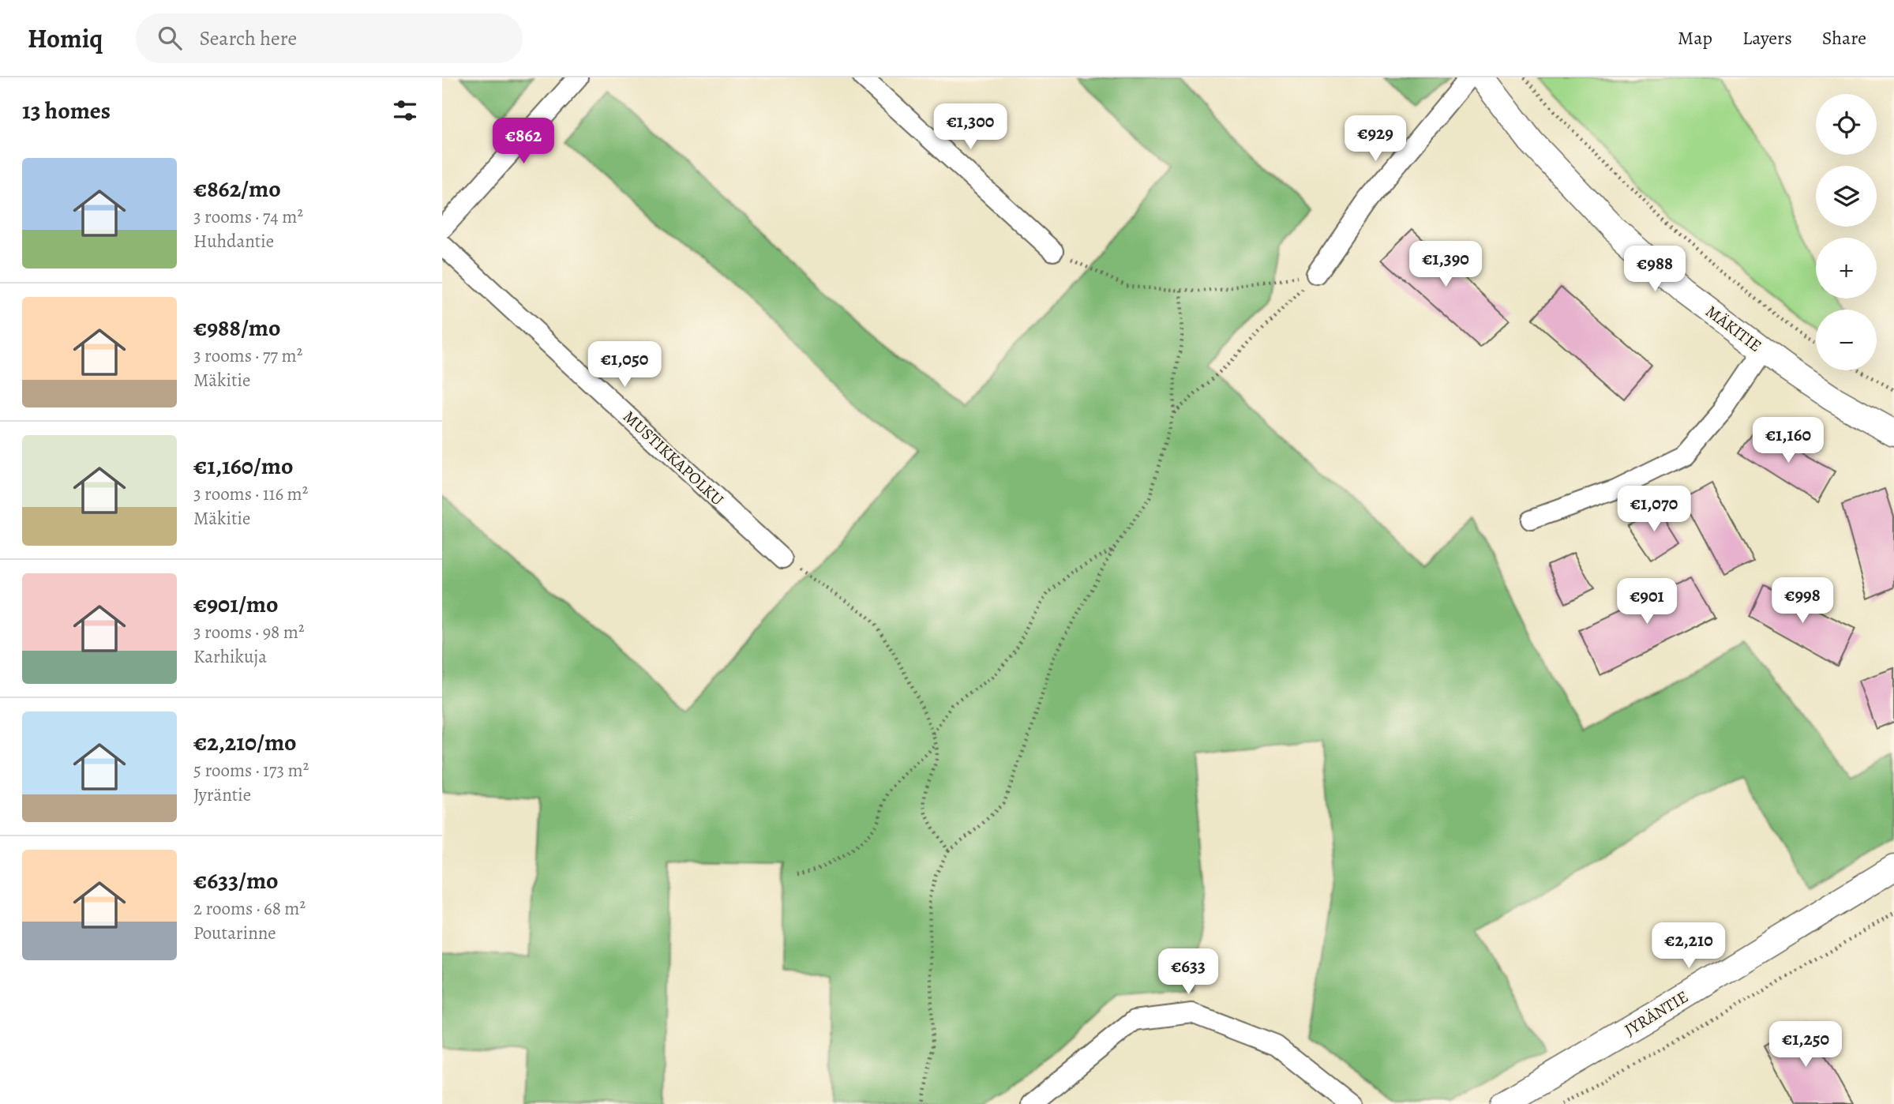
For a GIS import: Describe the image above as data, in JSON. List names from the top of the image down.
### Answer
{
  "streets": {
    "street": ["MÄKITIE", "MUSTIKKAPOLKU", "JYRÄNTIE"]
  },
  "page": {
    "header": "Homiq",
    "search": "Search here",
    "nav": ["Map", "Layers", "Share"],
    "heading": "13 homes",
    "map_buttons": ["+", "−"],
    "price": [
      "€1,300",
      "€929",
      "€862",
      "€1,390",
      "€988",
      "€1,050",
      "€1,160",
      "€1,070",
      "€998",
      "€901",
      "€2,210",
      "€633",
      "€1,250"
    ],
    "list": [
      {
        "name": "€862/mo",
        "note": "3 rooms · 74 m² · Huhdantie"
      },
      {
        "name": "€988/mo",
        "note": "3 rooms · 77 m² · Mäkitie"
      },
      {
        "name": "€1,160/mo",
        "note": "3 rooms · 116 m² · Mäkitie"
      },
      {
        "name": "€901/mo",
        "note": "3 rooms · 98 m² · Karhikuja"
      },
      {
        "name": "€2,210/mo",
        "note": "5 rooms · 173 m² · Jyräntie"
      },
      {
        "name": "€633/mo",
        "note": "2 rooms · 68 m² · Poutarinne"
      }
    ]
  }
}
